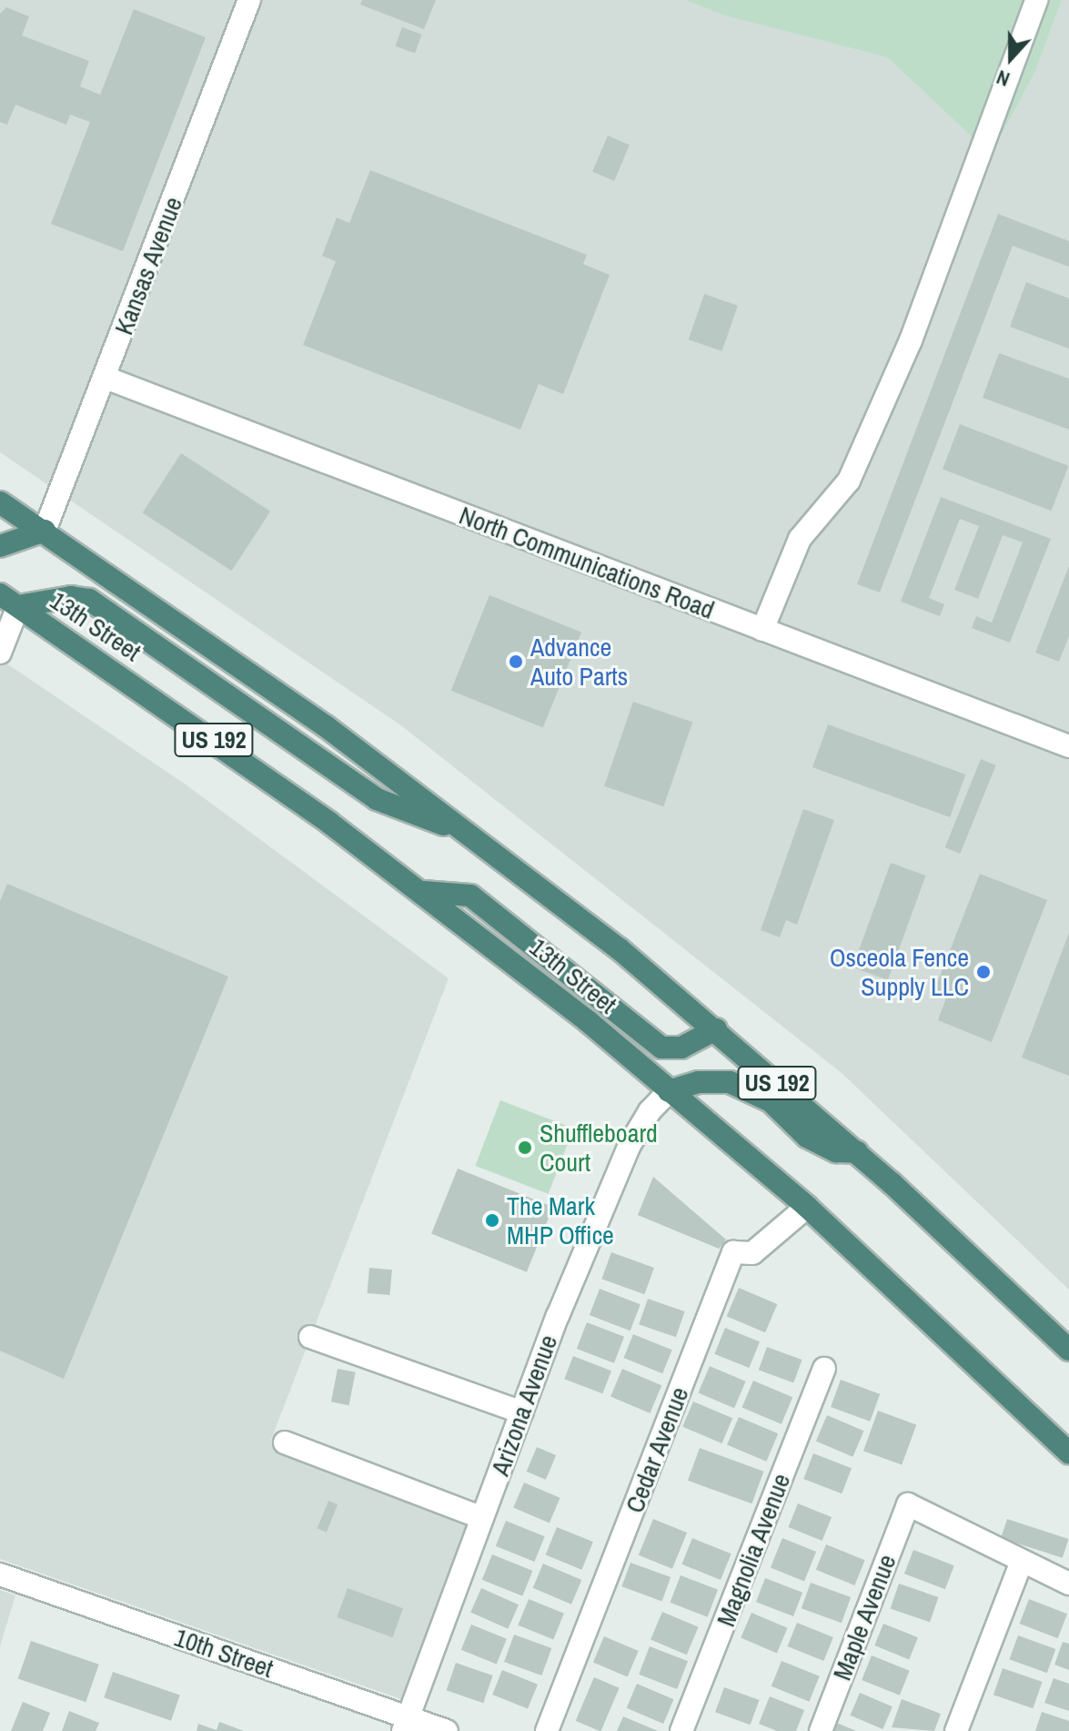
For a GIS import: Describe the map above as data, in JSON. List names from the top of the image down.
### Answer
{
  "streets": {
    "highway": ["13th Street", "US 192"],
    "street": [
      "Kansas Avenue",
      "North Communications Road",
      "Arizona Avenue",
      "Cedar Avenue",
      "Magnolia Avenue",
      "Maple Avenue",
      "10th Street"
    ]
  },
  "crossings": [
    ["Kansas Avenue", "North Communications Road"],
    ["Kansas Avenue", "13th Street"],
    ["13th Street", "Arizona Avenue"],
    ["13th Street", "Cedar Avenue"],
    ["Arizona Avenue", "10th Street"]
  ],
  "places": [
    "Advance Auto Parts",
    "Osceola Fence Supply LLC",
    "Shuffleboard Court",
    "The Mark MHP Office"
  ],
  "north": "bottom"
}
